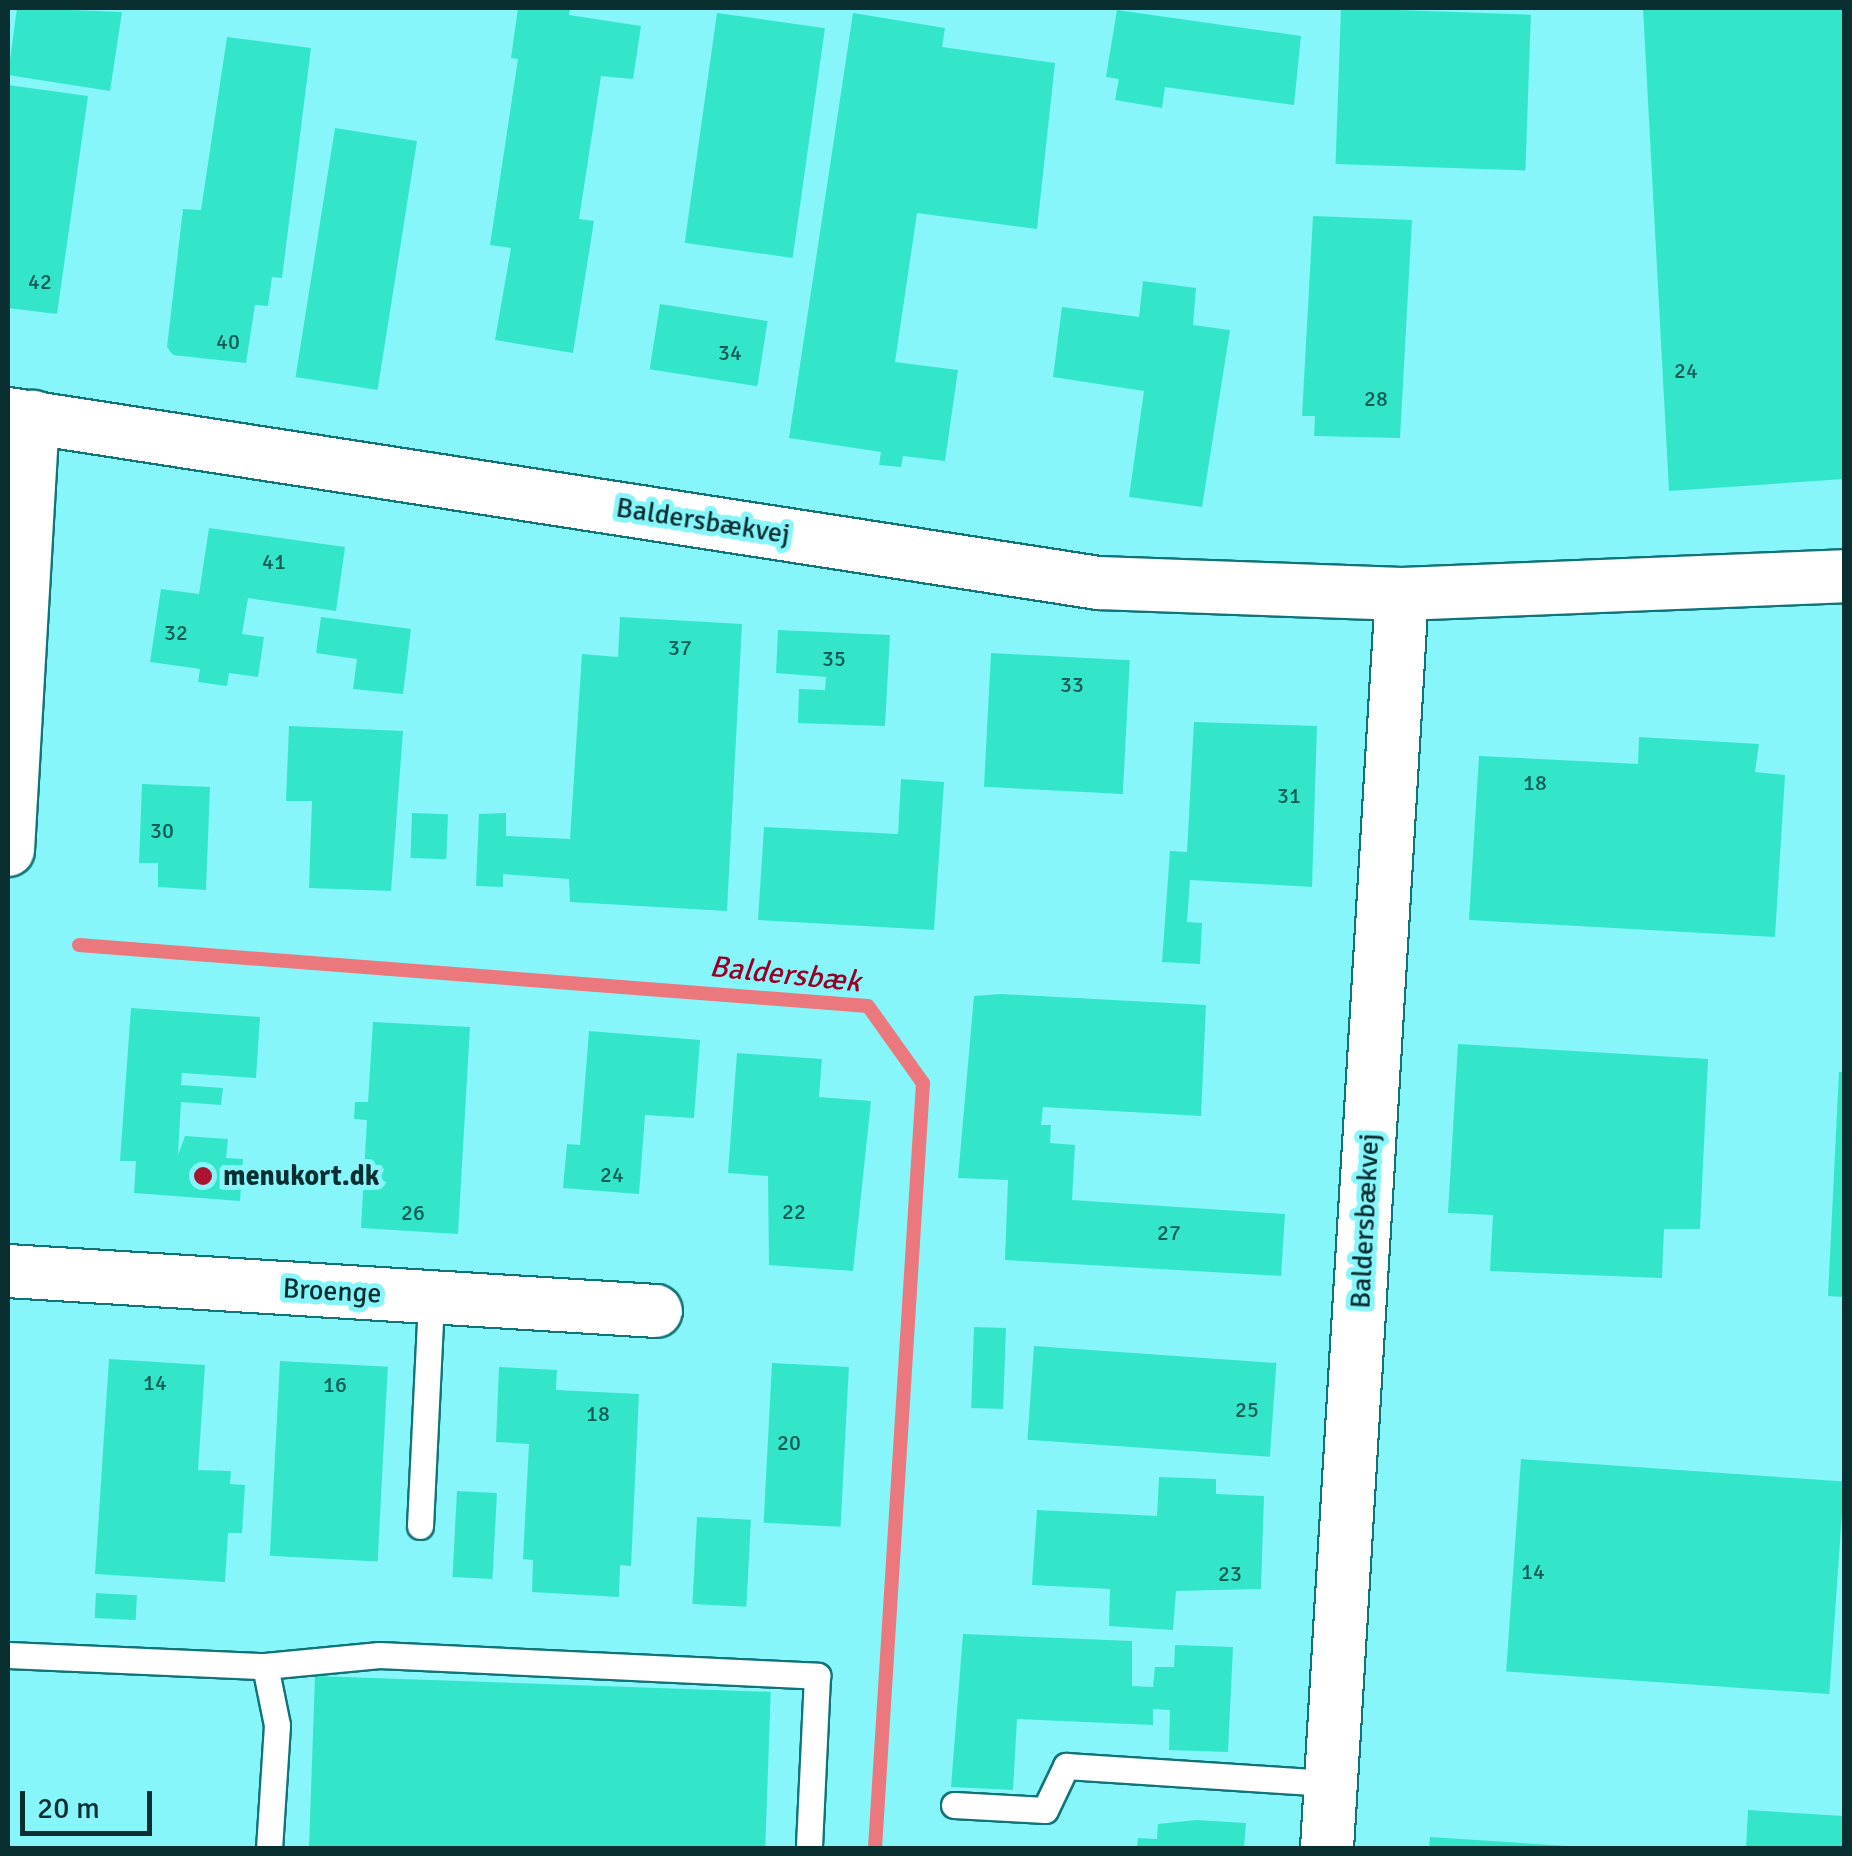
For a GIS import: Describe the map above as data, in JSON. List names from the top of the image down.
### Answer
{
  "streets": {
    "street": ["Baldersbækvej", "Broenge"]
  },
  "water": ["Baldersbæk"],
  "places": ["menukort.dk"],
  "house_numbers": [
    "42",
    "40",
    "34",
    "24",
    "28",
    "41",
    "32",
    "37",
    "35",
    "33",
    "18",
    "31",
    "30",
    "24",
    "22",
    "26",
    "27",
    "14",
    "16",
    "25",
    "18",
    "20",
    "14",
    "23"
  ],
  "scale_bar": "20 m"
}
